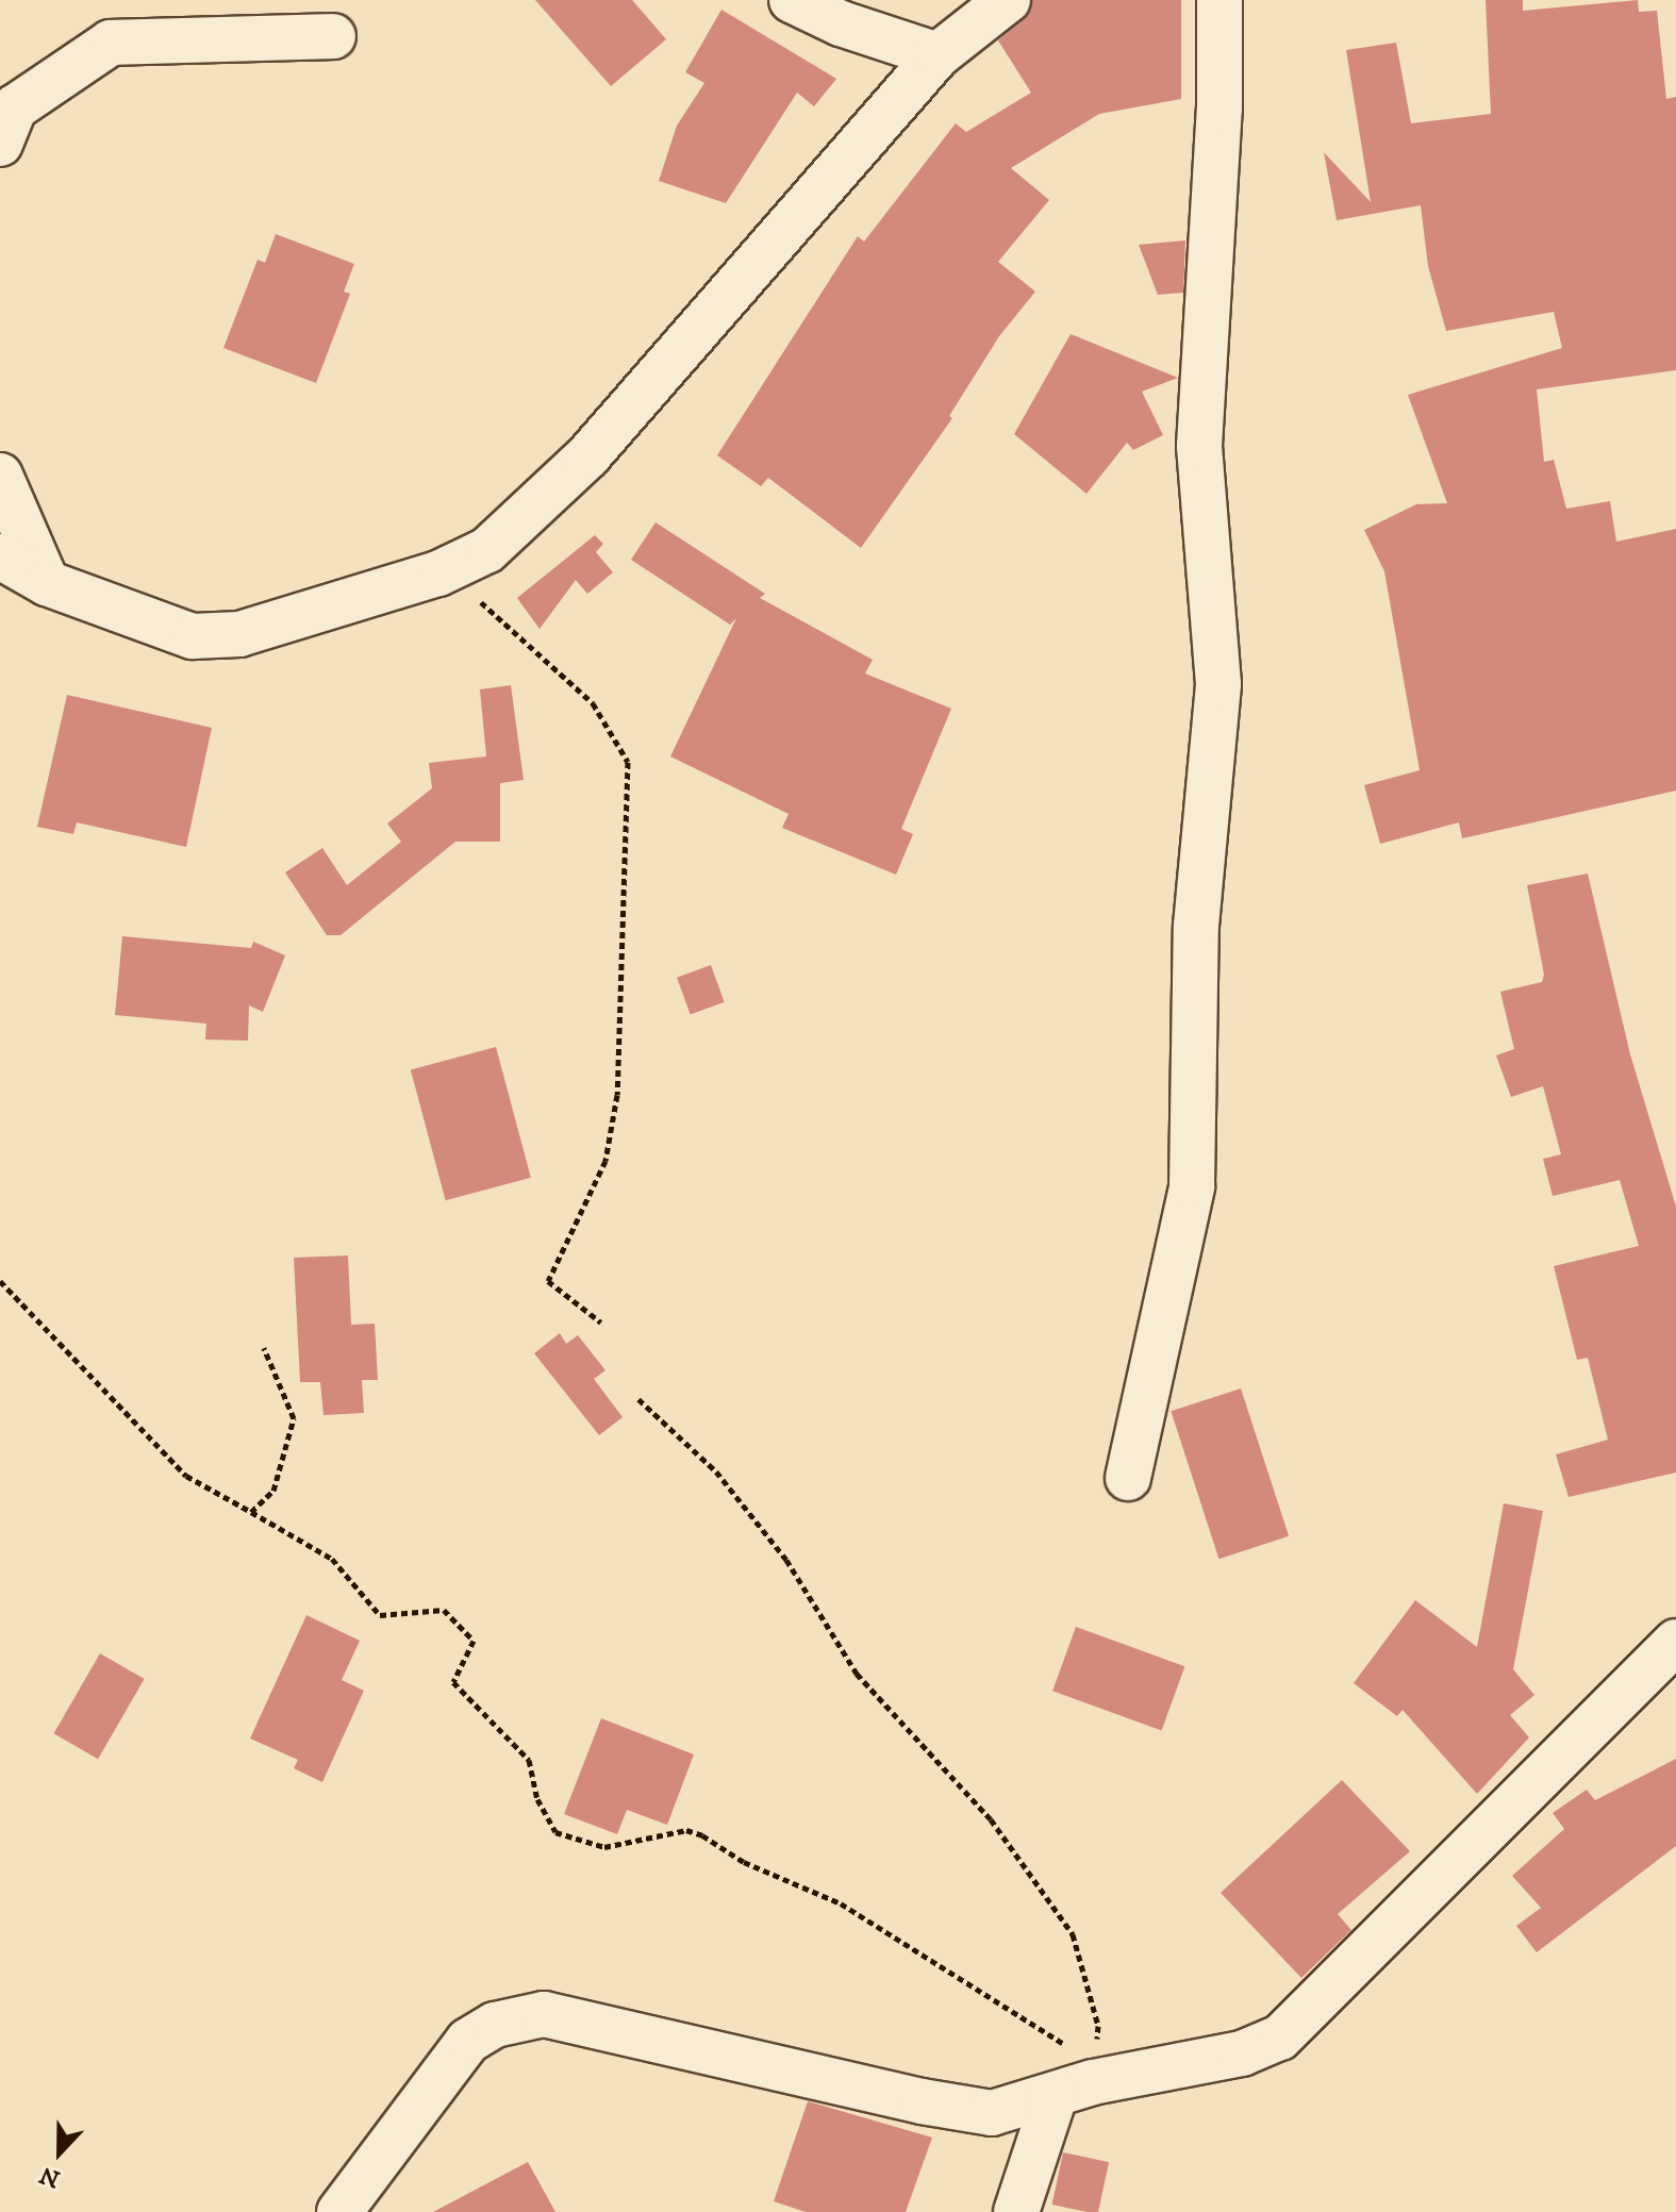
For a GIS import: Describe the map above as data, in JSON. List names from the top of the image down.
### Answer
{
  "north": "bottom"
}
